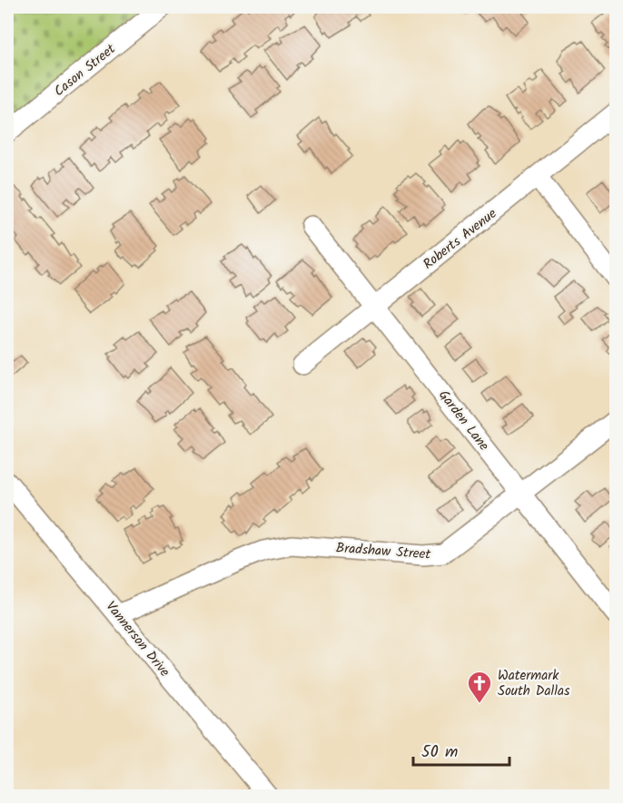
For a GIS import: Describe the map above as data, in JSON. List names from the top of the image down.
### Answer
{
  "streets": {
    "street": [
      "Cason Street",
      "Roberts Avenue",
      "Garden Lane",
      "Bradshaw Street",
      "Vannerson Drive"
    ]
  },
  "crossings": [
    ["Roberts Avenue", "Garden Lane"],
    ["Garden Lane", "Bradshaw Street"],
    ["Bradshaw Street", "Vannerson Drive"]
  ],
  "places": {
    "church": ["Watermark South Dallas"]
  },
  "scale_bar": "50 m"
}
